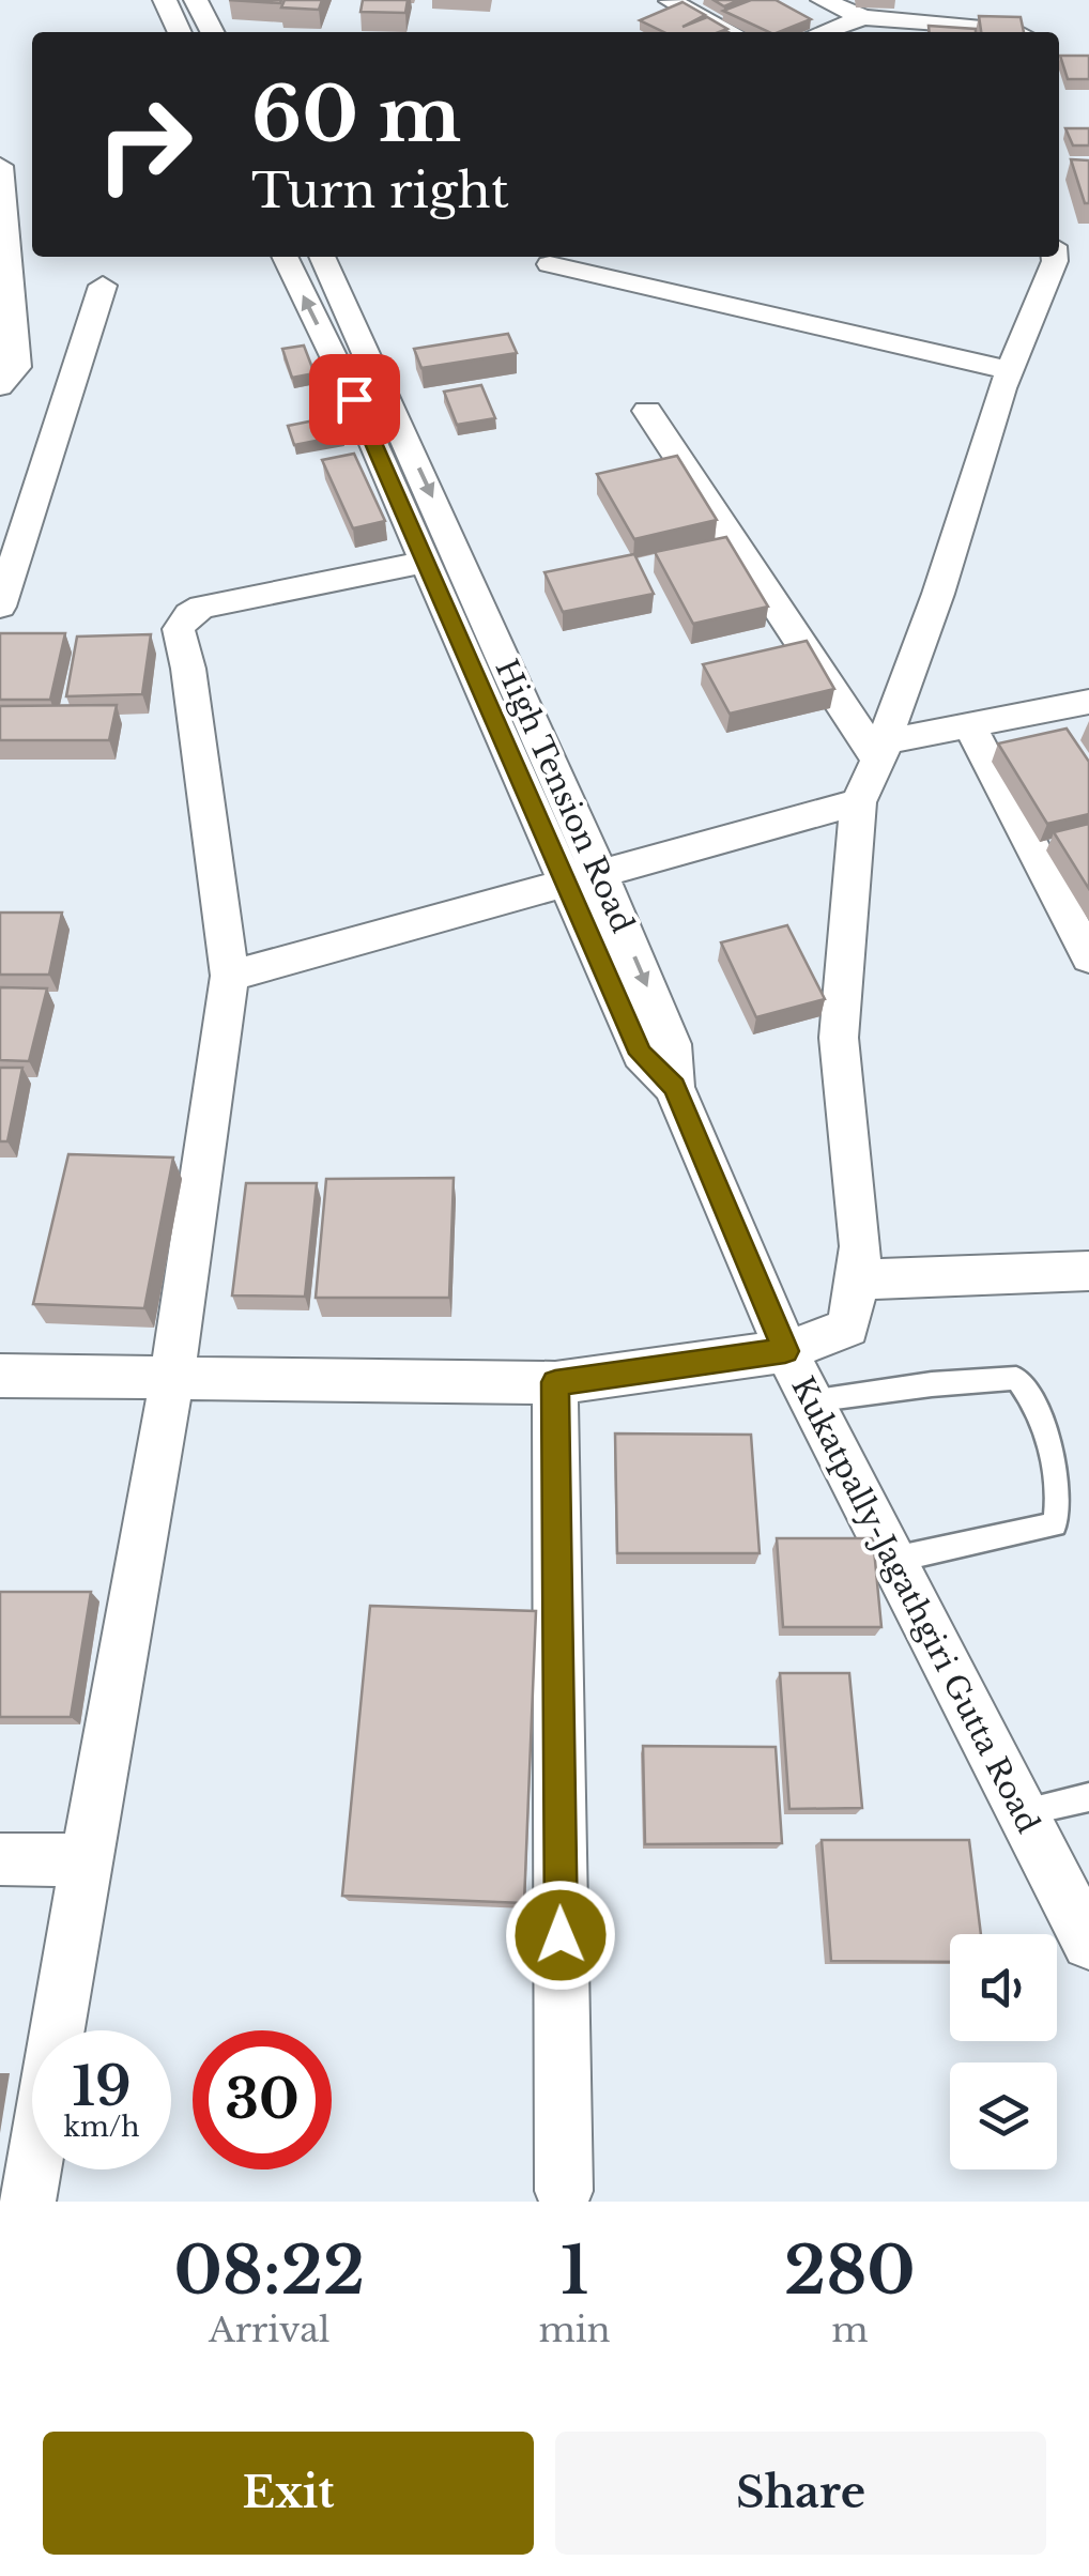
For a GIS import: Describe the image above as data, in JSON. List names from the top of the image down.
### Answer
{
  "streets": {
    "street": ["High Tension Road", "Kukatpally-Jagathgiri Gutta Road"]
  },
  "crossings": [
    ["High Tension Road", "Kukatpally-Jagathgiri Gutta Road"]
  ],
  "page": {
    "turn": ["60 m", "Turn right"],
    "speed": "19 km/h",
    "limit": "30",
    "eta": [
      "08:22",
      "Arrival",
      "1",
      "min",
      "280",
      "m"
    ],
    "buttons": ["Exit", "Share"]
  }
}
